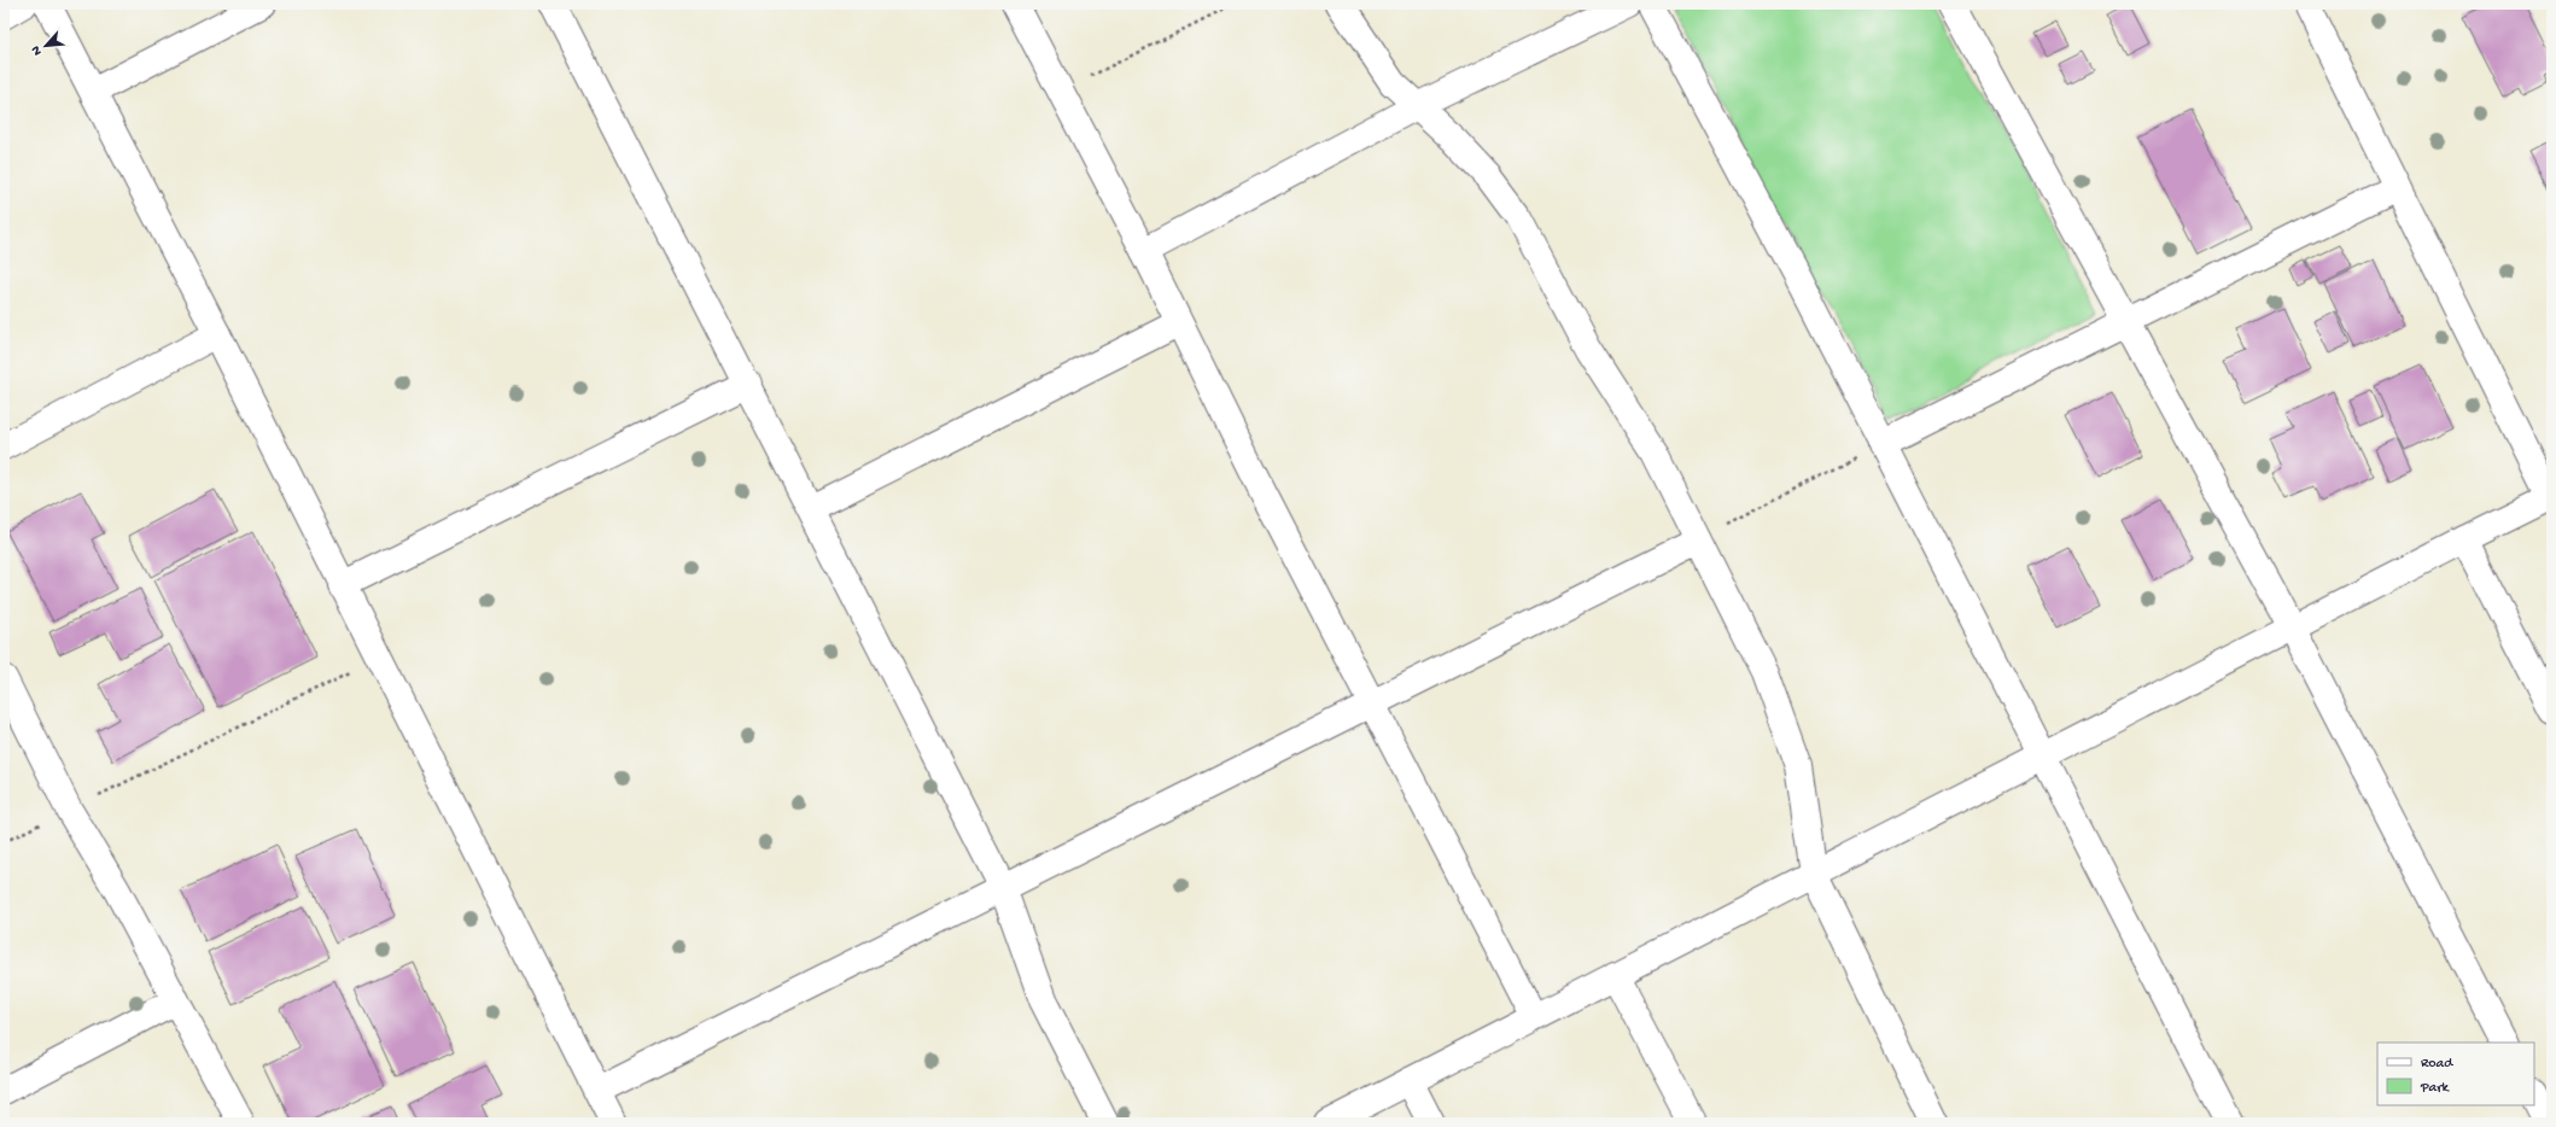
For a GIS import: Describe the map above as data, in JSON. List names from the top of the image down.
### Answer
{
  "legend": ["Road", "Park"],
  "north": "bottom left"
}
